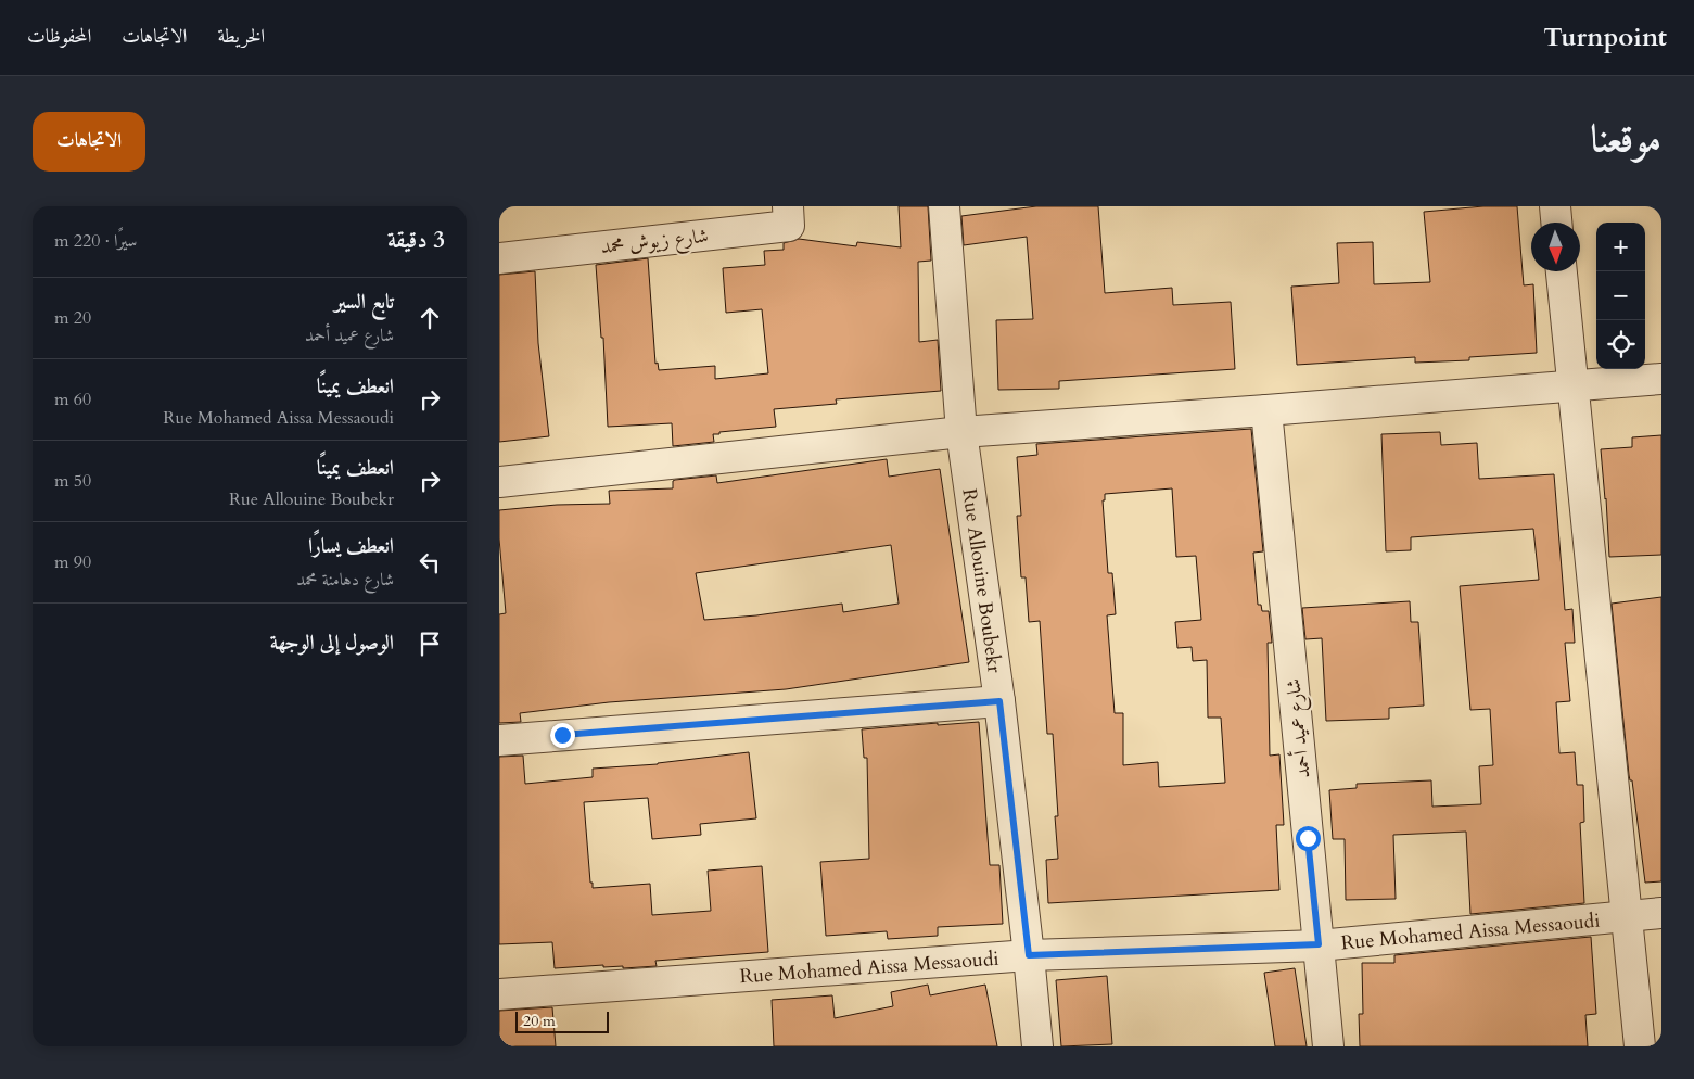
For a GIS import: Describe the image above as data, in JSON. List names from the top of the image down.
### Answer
{
  "streets": {
    "street": [
      "شارع زيوش محمد",
      "Rue Allouine Boubekr",
      "شارع عميد أحمد",
      "Rue Mohamed Aissa Messaoudi"
    ]
  },
  "crossings": [
    ["Rue Allouine Boubekr", "Rue Mohamed Aissa Messaoudi"],
    ["شارع عميد أحمد", "Rue Mohamed Aissa Messaoudi"]
  ],
  "scale_bar": "20 m",
  "north": "bottom",
  "page": {
    "header": "Turnpoint",
    "nav": ["الخريطة", "الاتجاهات", "المحفوظات"],
    "title": "موقعنا",
    "buttons": "الاتجاهات",
    "heading": ["3 دقيقة", "سيرًا · 220 m"],
    "map_buttons": ["+", "−"],
    "list": [
      ["تابع السير", "شارع عميد أحمد", "20 m"],
      ["انعطف يمينًا", "Rue Mohamed Aissa Messaoudi", "60 m"],
      ["انعطف يمينًا", "Rue Allouine Boubekr", "50 m"],
      ["انعطف يسارًا", "شارع دهامنة محمد", "90 m"],
      "الوصول إلى الوجهة"
    ],
    "scale": "20 m"
  }
}
